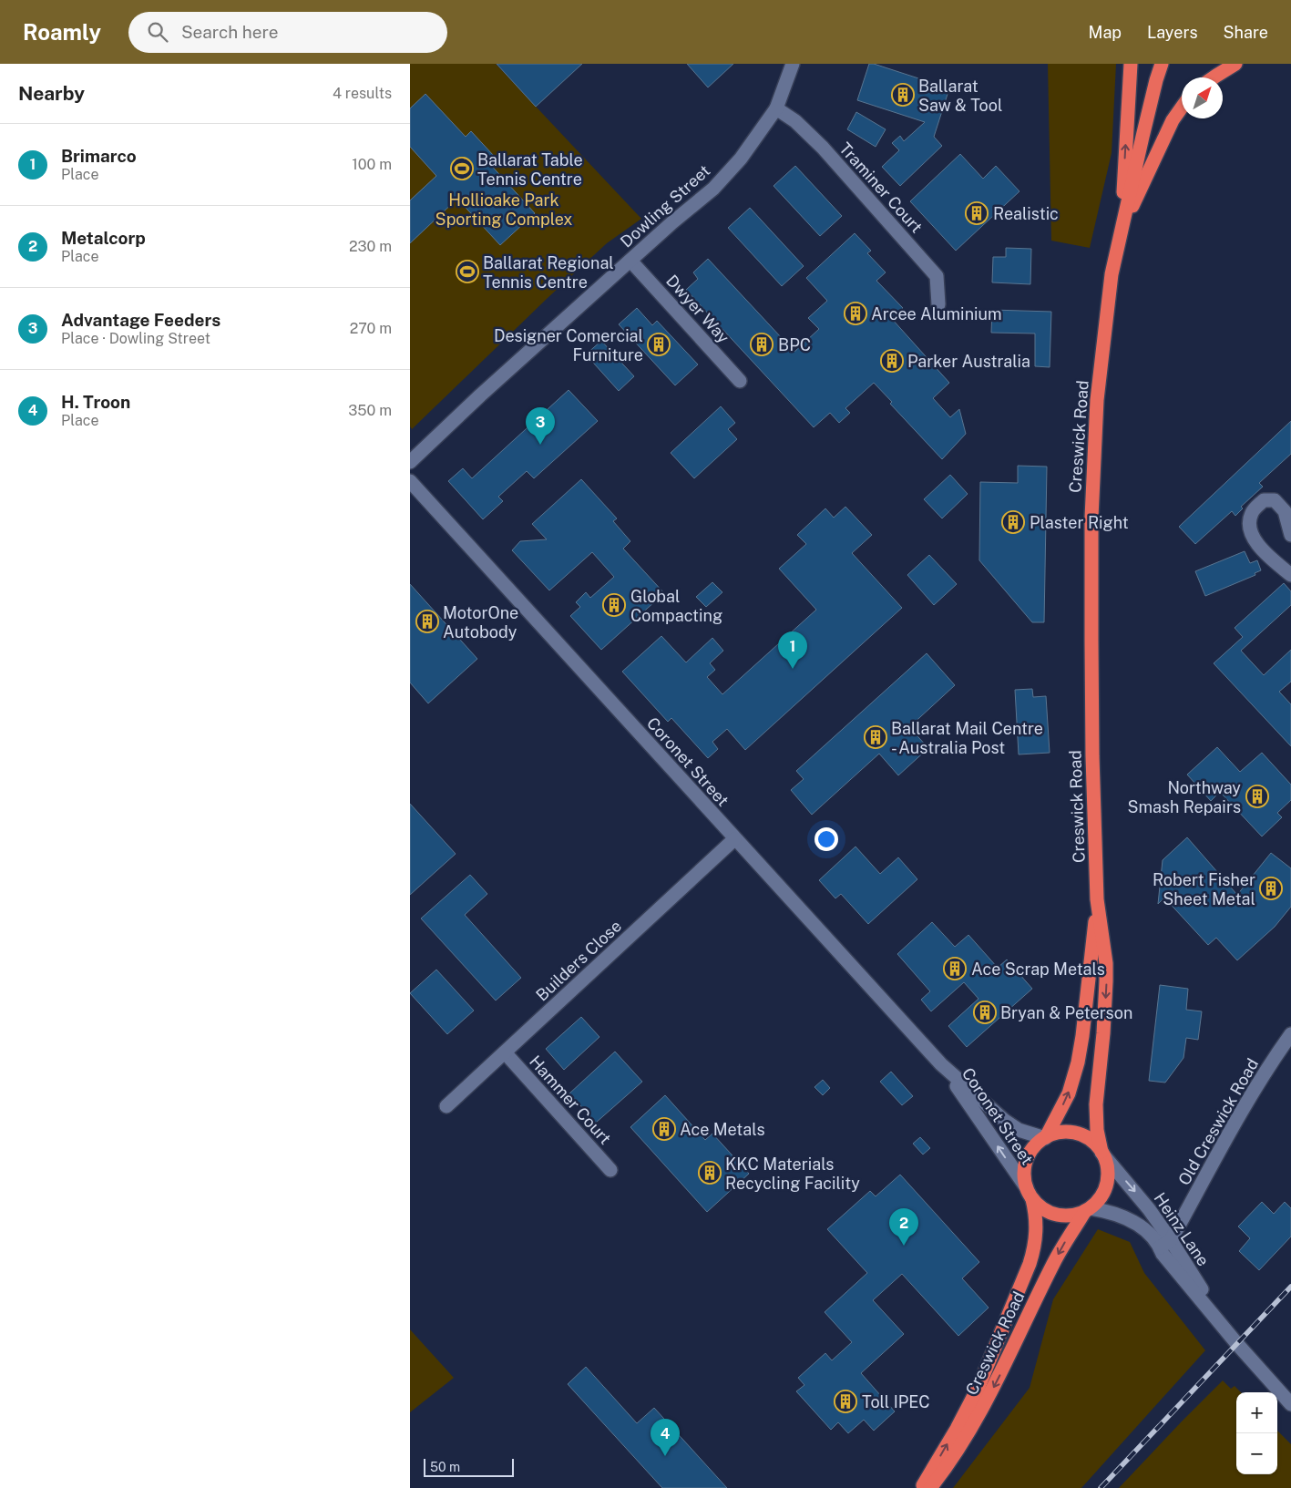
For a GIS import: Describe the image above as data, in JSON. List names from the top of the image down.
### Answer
{
  "streets": {
    "highway": ["Creswick Road"],
    "street": [
      "Traminer Court",
      "Dowling Street",
      "Dwyer Way",
      "Coronet Street",
      "Builders Close",
      "Hammer Court",
      "Old Creswick Road",
      "Heinz Lane"
    ]
  },
  "crossings": [
    ["Traminer Court", "Dowling Street"],
    ["Dowling Street", "Dwyer Way"],
    ["Creswick Road", "Coronet Street"],
    ["Creswick Road", "Heinz Lane"],
    ["Coronet Street", "Builders Close"],
    ["Coronet Street", "Heinz Lane"],
    ["Builders Close", "Hammer Court"],
    ["Old Creswick Road", "Heinz Lane"]
  ],
  "parks": ["Hollioake Park Sporting Complex"],
  "places": {
    "building": [
      "Ballarat Saw & Tool",
      "Realistic",
      "Arcee Aluminium",
      "Designer Comercial Furniture",
      "BPC",
      "Parker Australia",
      "Plaster Right",
      "Global Compacting",
      "MotorOne Autobody",
      "Ballarat Mail Centre - Australia Post",
      "Northway Smash Repairs",
      "Robert Fisher Sheet Metal",
      "Ace Scrap Metals",
      "Bryan & Peterson",
      "Ace Metals",
      "KKC Materials Recycling Facility",
      "Toll IPEC"
    ],
    "sports": ["Ballarat Table Tennis Centre", "Ballarat Regional Tennis Centre"]
  },
  "scale_bar": "50 m",
  "north": "top right",
  "page": {
    "header": "Roamly",
    "search": "Search here",
    "nav": ["Map", "Layers", "Share"],
    "heading": ["Nearby", "4 results"],
    "list": [
      {
        "mark": "1",
        "name": "Brimarco",
        "note": "Place",
        "value": "100 m"
      },
      {
        "mark": "2",
        "name": "Metalcorp",
        "note": "Place",
        "value": "230 m"
      },
      {
        "mark": "3",
        "name": "Advantage Feeders",
        "note": "Place · Dowling Street",
        "value": "270 m"
      },
      {
        "mark": "4",
        "name": "H. Troon",
        "note": "Place",
        "value": "350 m"
      }
    ],
    "pins": [
      "3",
      "1",
      "2",
      "4"
    ],
    "map_buttons": ["+", "−"],
    "scale": "50 m"
  }
}
